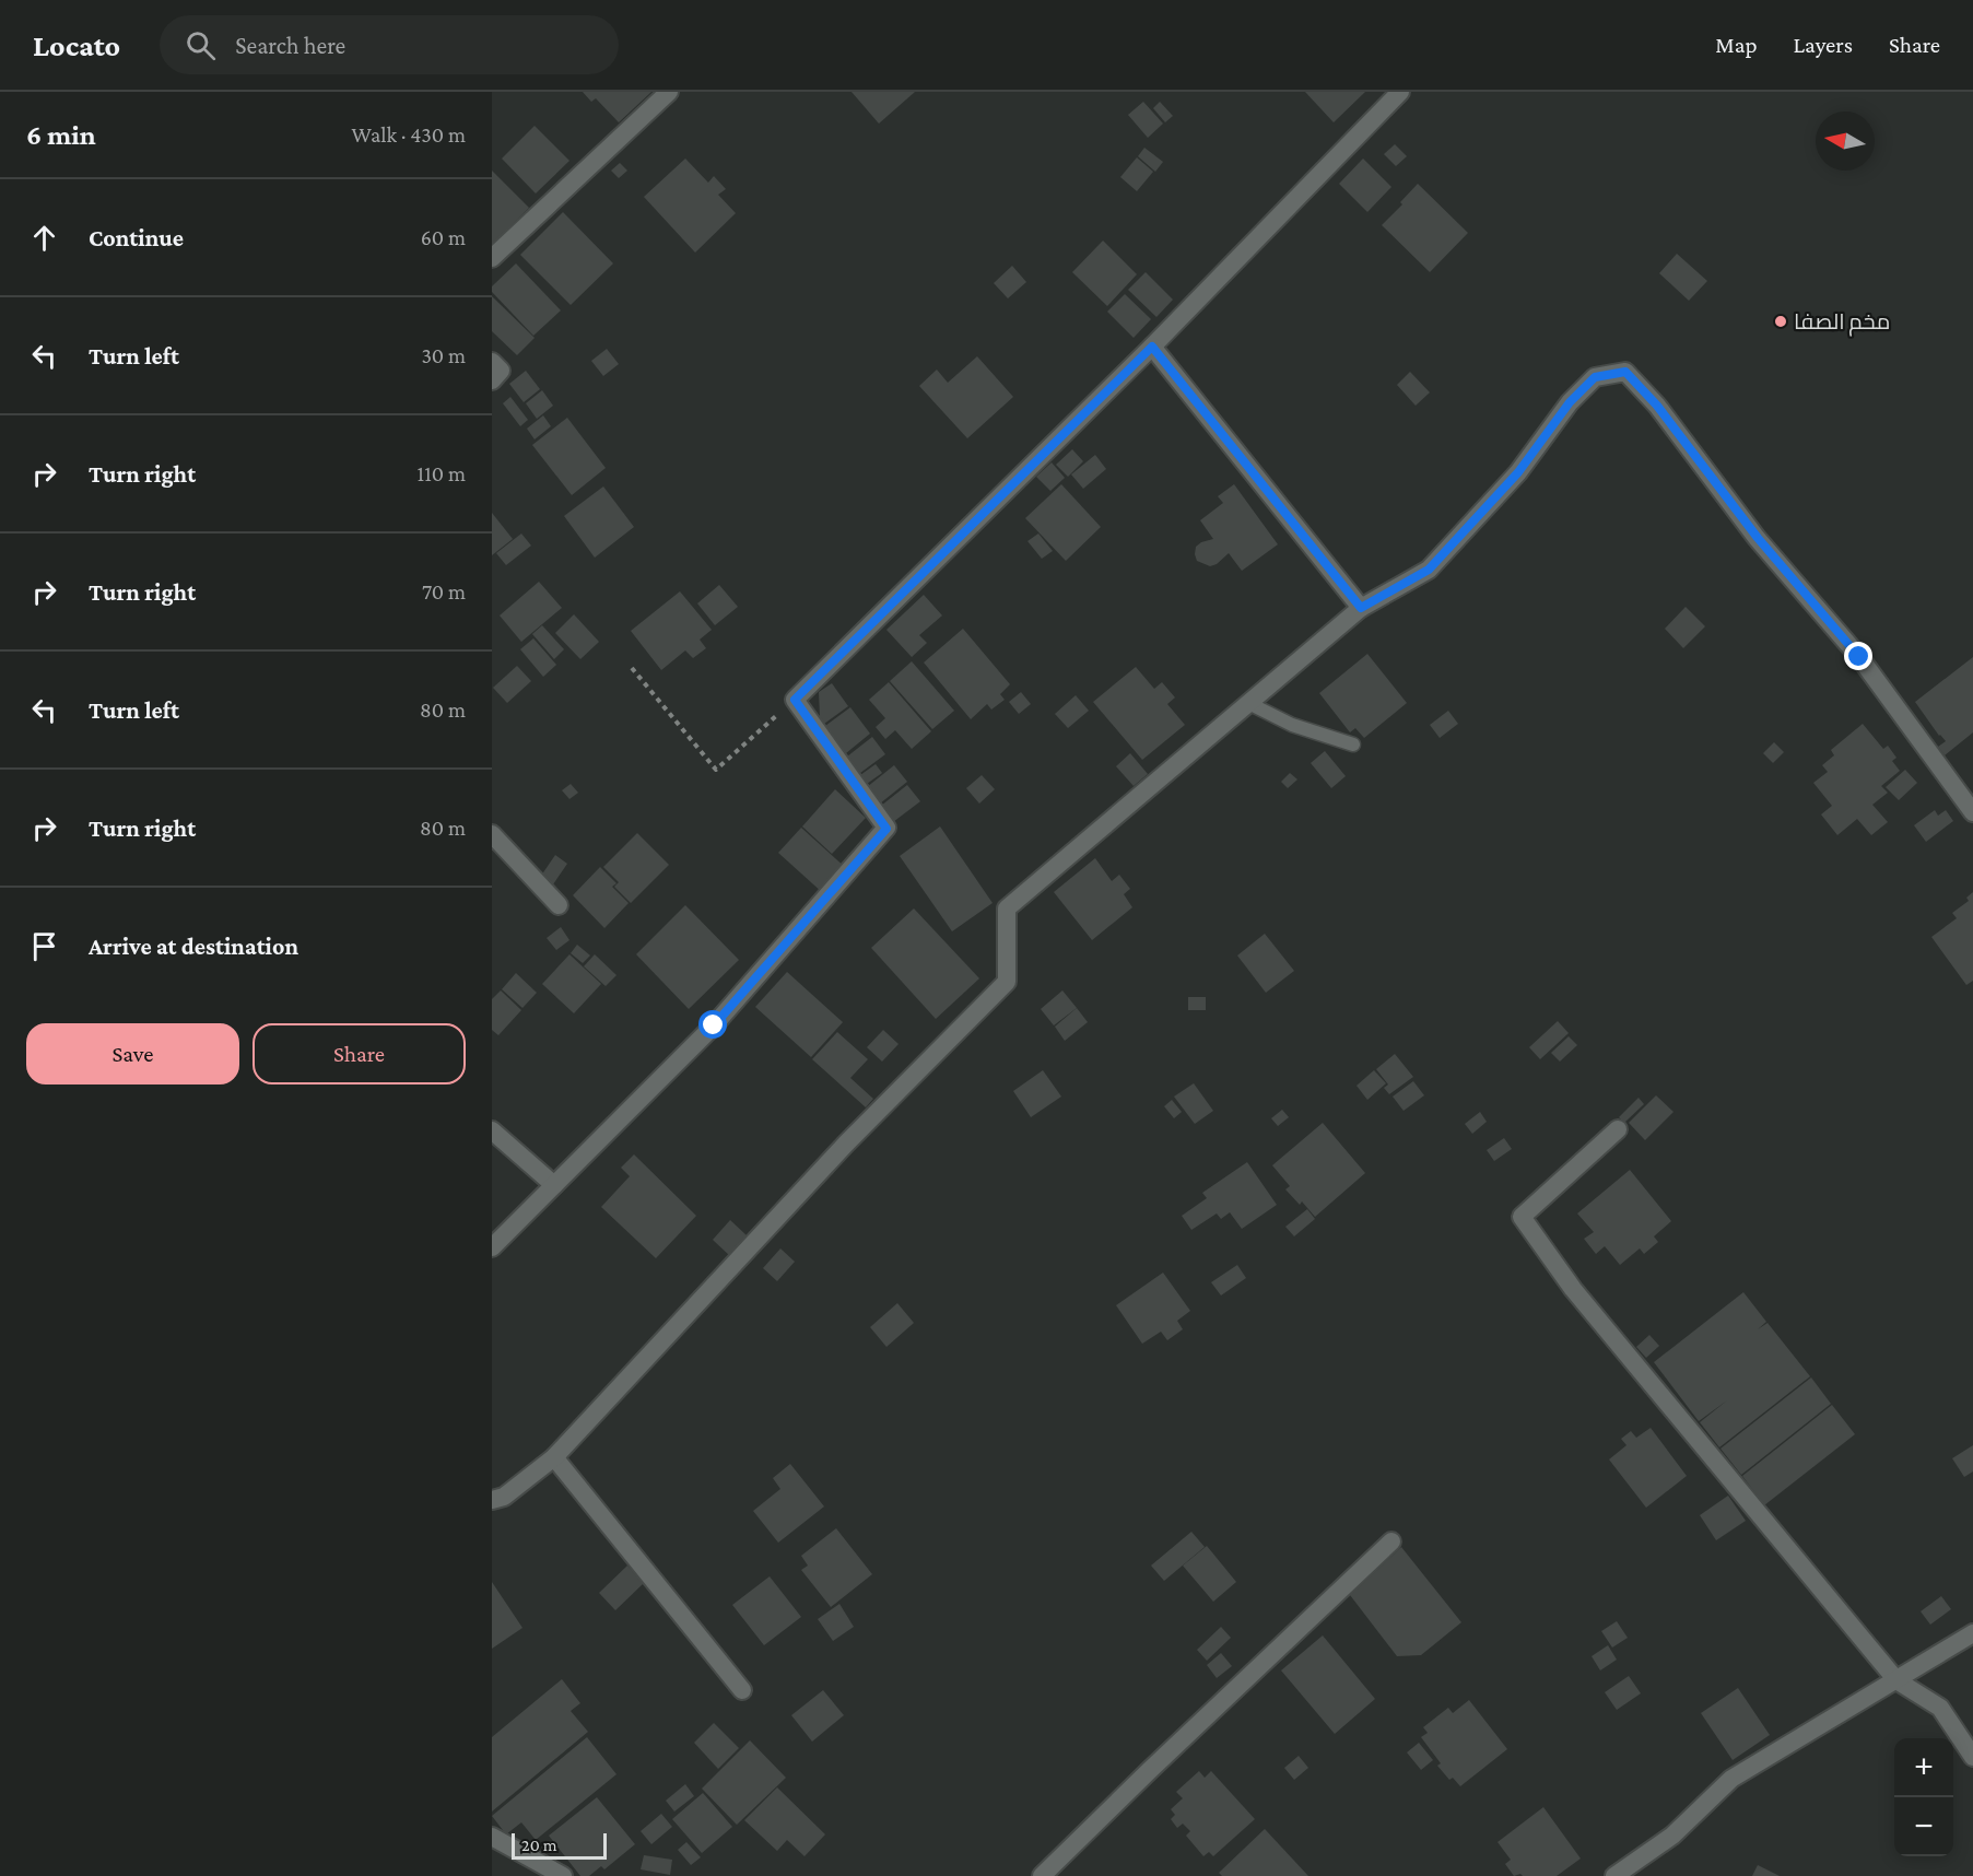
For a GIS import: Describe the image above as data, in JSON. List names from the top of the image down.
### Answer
{
  "places": ["مخم الصفا"],
  "scale_bar": "20 m",
  "north": "left",
  "page": {
    "header": "Locato",
    "search": "Search here",
    "nav": ["Map", "Layers", "Share"],
    "heading": ["6 min", "Walk · 430 m"],
    "list": [
      ["Continue", "60 m"],
      ["Turn left", "30 m"],
      ["Turn right", "110 m"],
      ["Turn right", "70 m"],
      ["Turn left", "80 m"],
      ["Turn right", "80 m"],
      "Arrive at destination"
    ],
    "buttons": ["Save", "Share"],
    "map_buttons": ["+", "−"],
    "scale": "20 m"
  }
}
